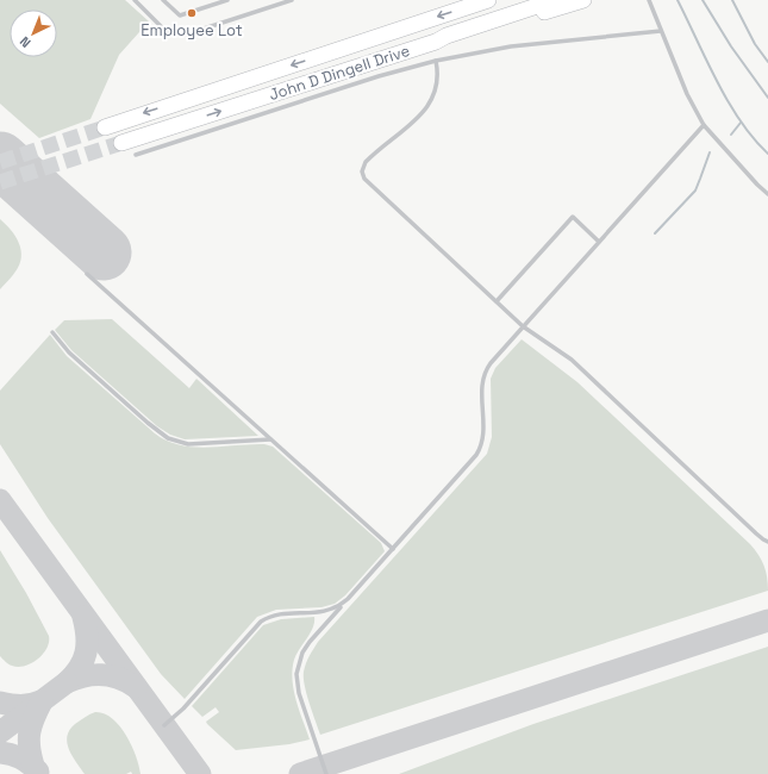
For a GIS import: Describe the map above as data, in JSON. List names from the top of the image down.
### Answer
{
  "streets": {
    "highway": ["John D Dingell Drive"]
  },
  "places": ["Employee Lot"],
  "north": "bottom left"
}
